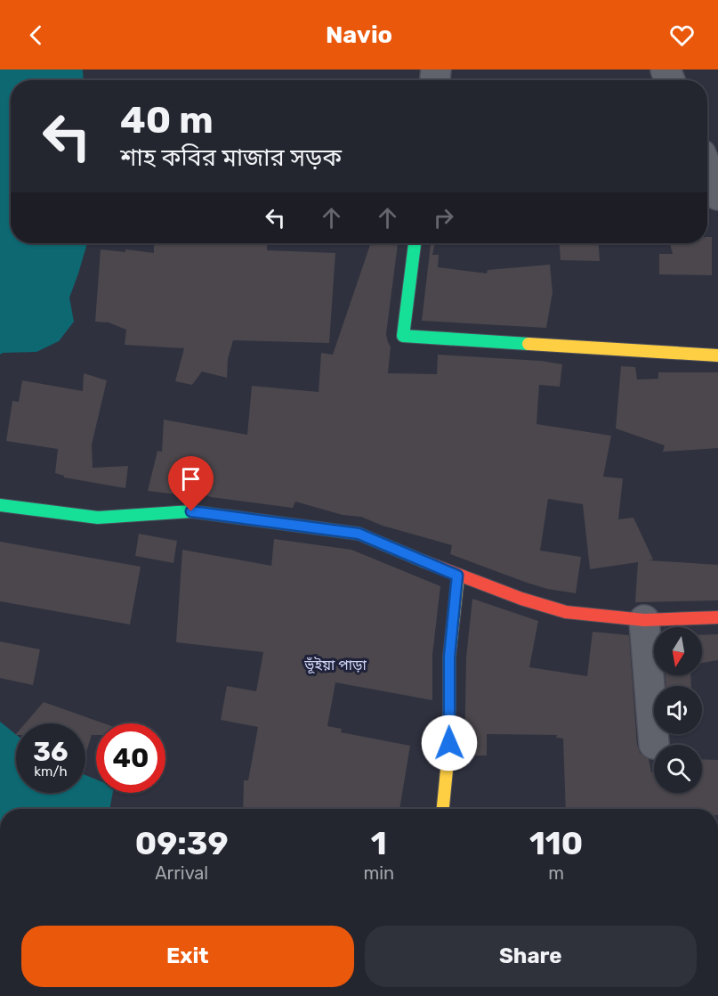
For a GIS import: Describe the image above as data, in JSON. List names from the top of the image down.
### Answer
{
  "districts": ["ভূঁইয়া পাড়া"],
  "north": "bottom",
  "page": {
    "header": "Navio",
    "turn": ["40 m", "শাহ কবির মাজার সড়ক"],
    "speed": "36 km/h",
    "limit": "40",
    "eta": [
      "09:39",
      "Arrival",
      "1",
      "min",
      "110",
      "m"
    ],
    "buttons": ["Exit", "Share"]
  }
}
